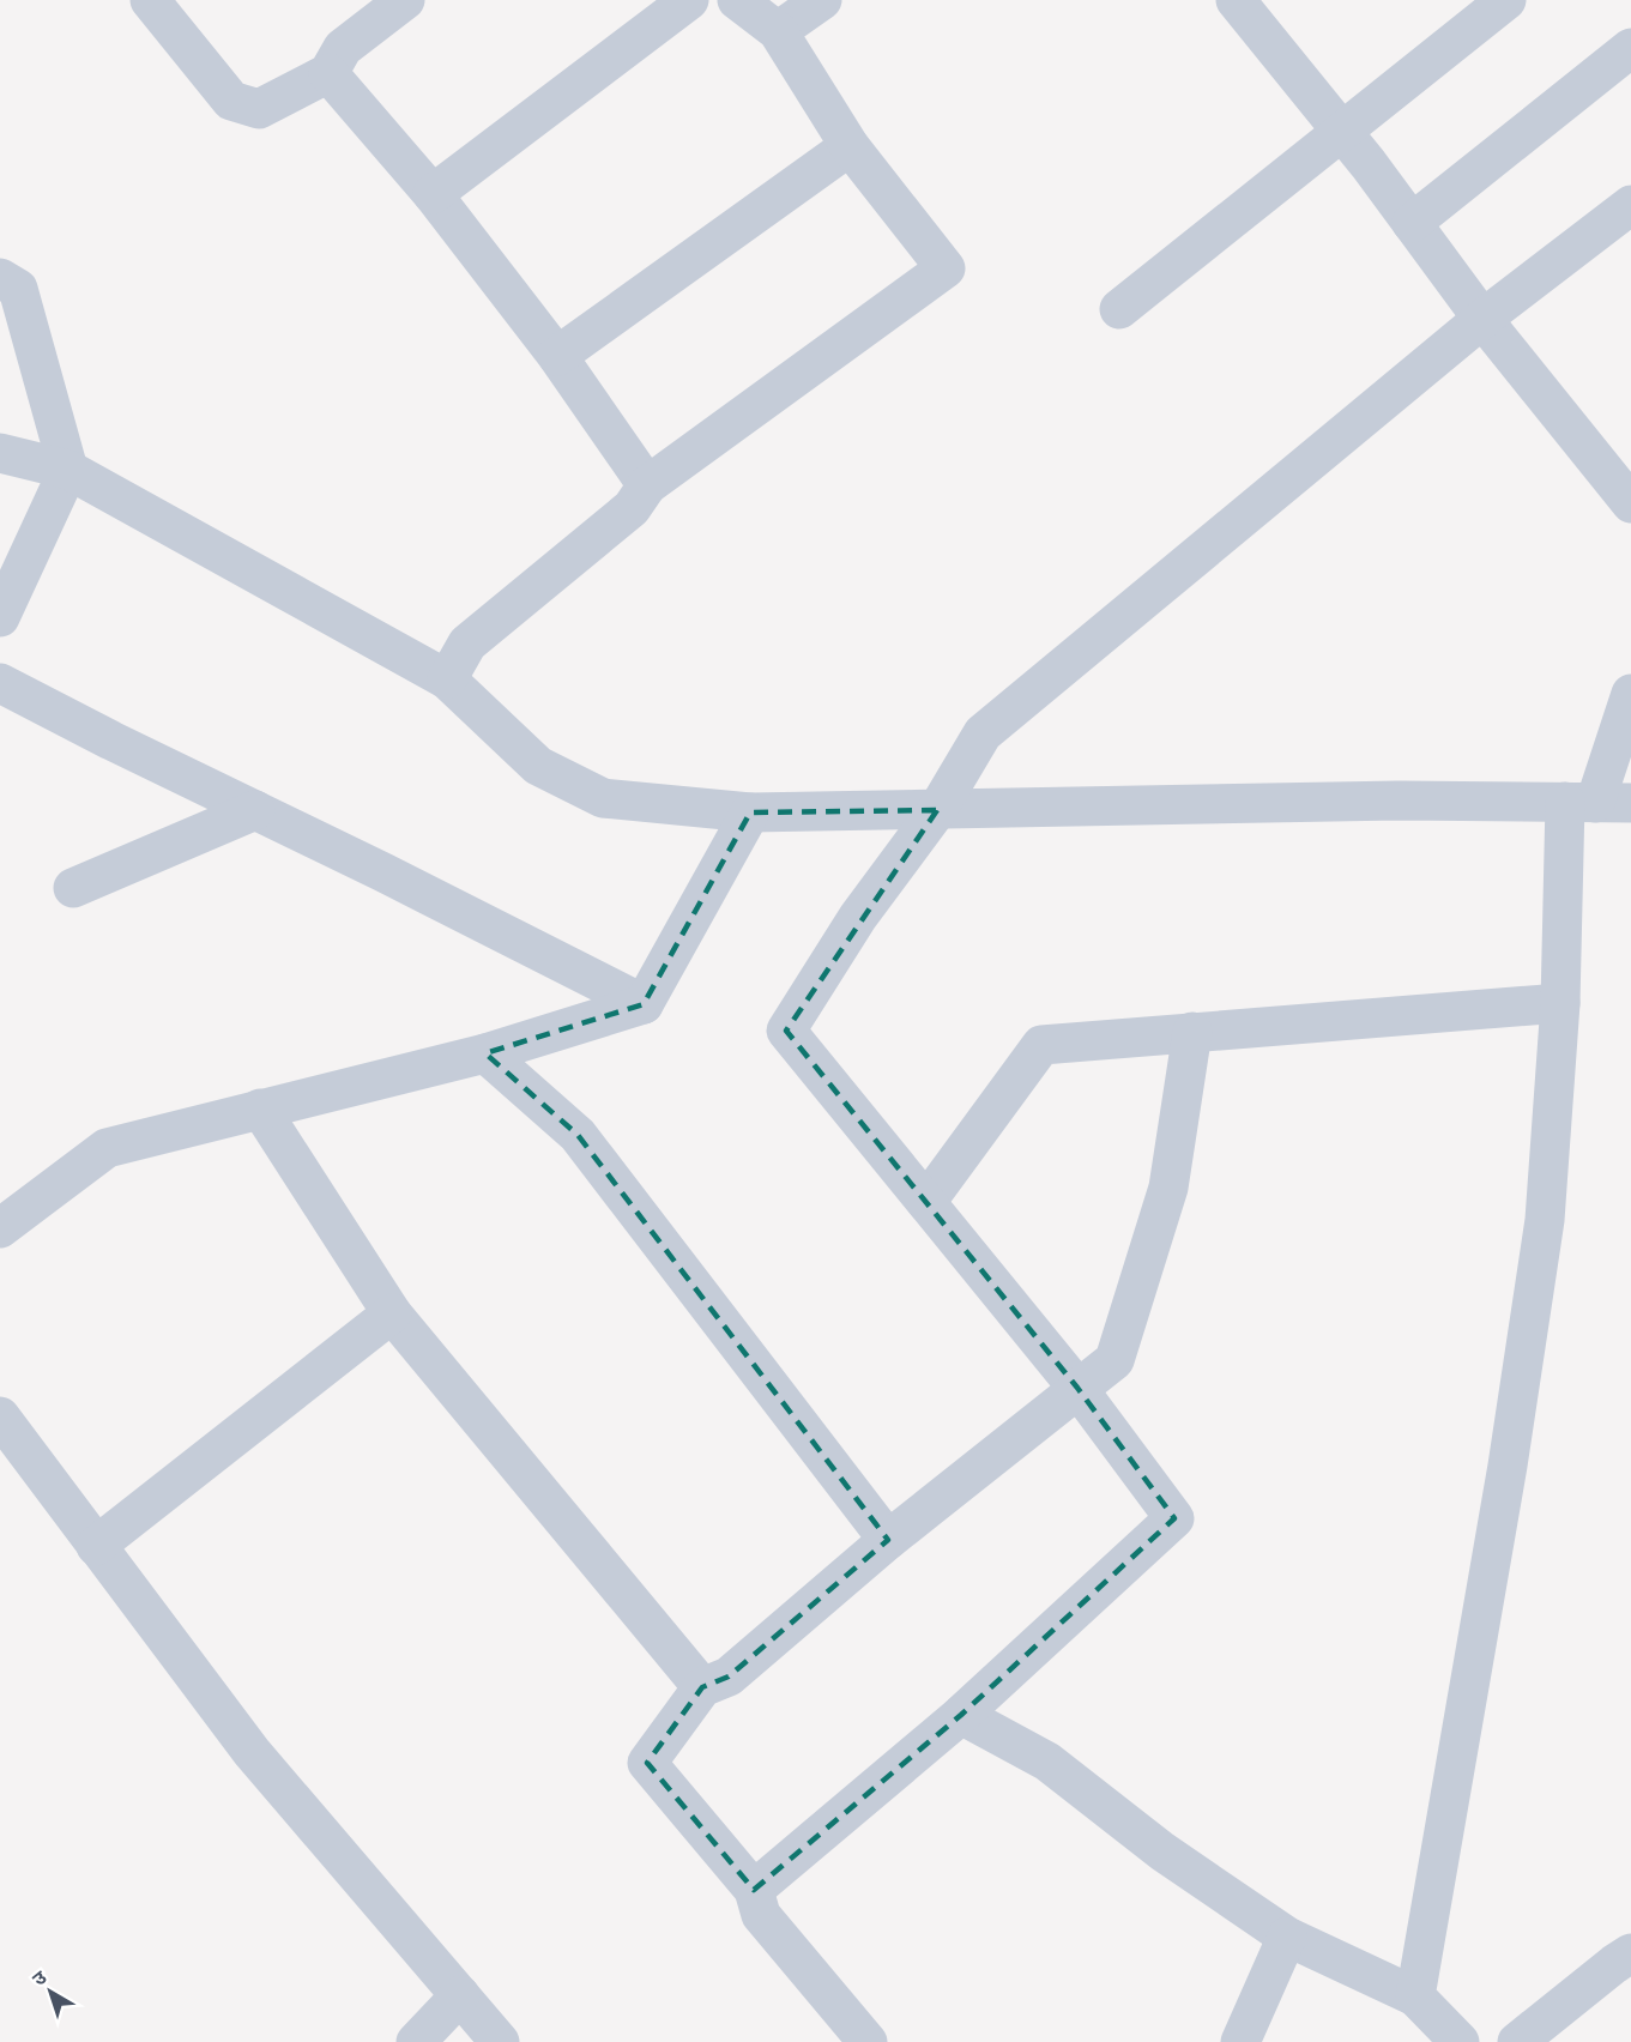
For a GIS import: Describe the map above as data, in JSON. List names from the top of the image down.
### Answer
{
  "north": "top left"
}
